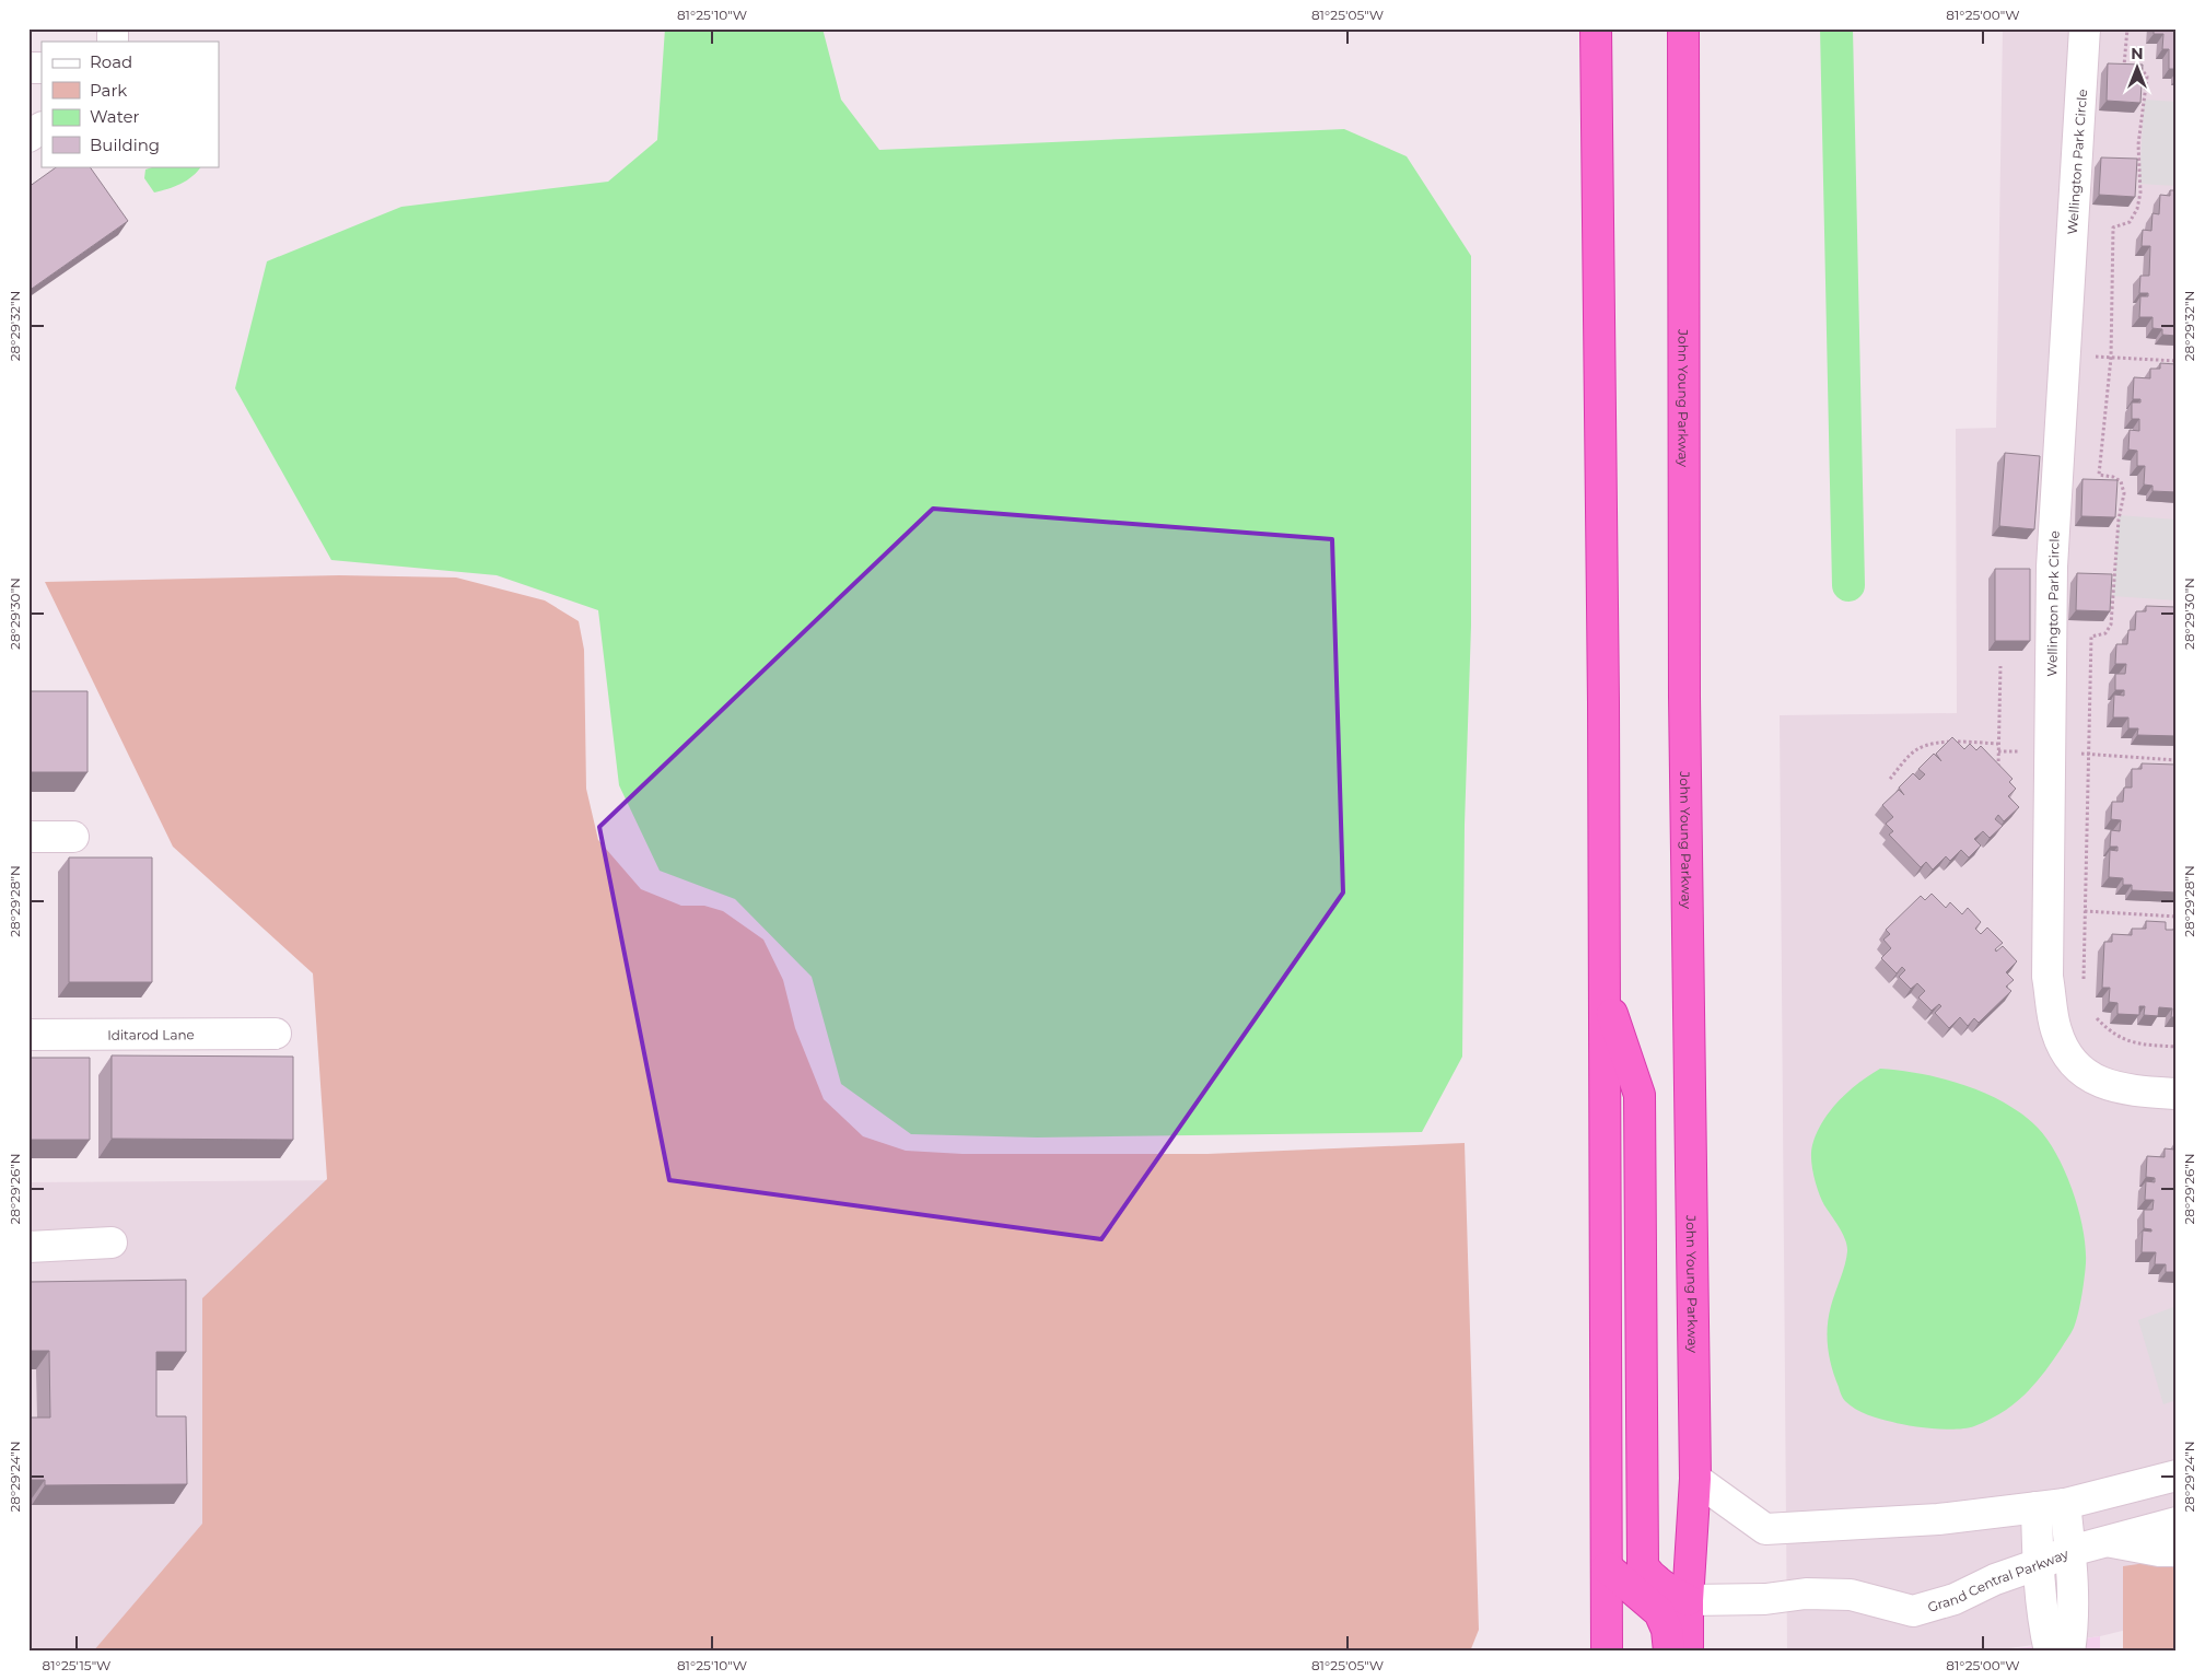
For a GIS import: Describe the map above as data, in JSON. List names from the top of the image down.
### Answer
{
  "streets": {
    "highway": ["John Young Parkway"],
    "street": ["Wellington Park Circle", "Iditarod Lane", "Grand Central Parkway"]
  },
  "crossings": [
    ["John Young Parkway", "Grand Central Parkway"]
  ],
  "legend": [
    "Road",
    "Park",
    "Water",
    "Building"
  ],
  "north": "top",
  "coordinates": [
    "81°25'10\"W",
    "81°25'05\"W",
    "81°25'00\"W",
    "28°29'32\"N",
    "28°29'30\"N",
    "28°29'28\"N",
    "28°29'26\"N",
    "28°29'24\"N",
    "81°25'15\"W"
  ]
}
